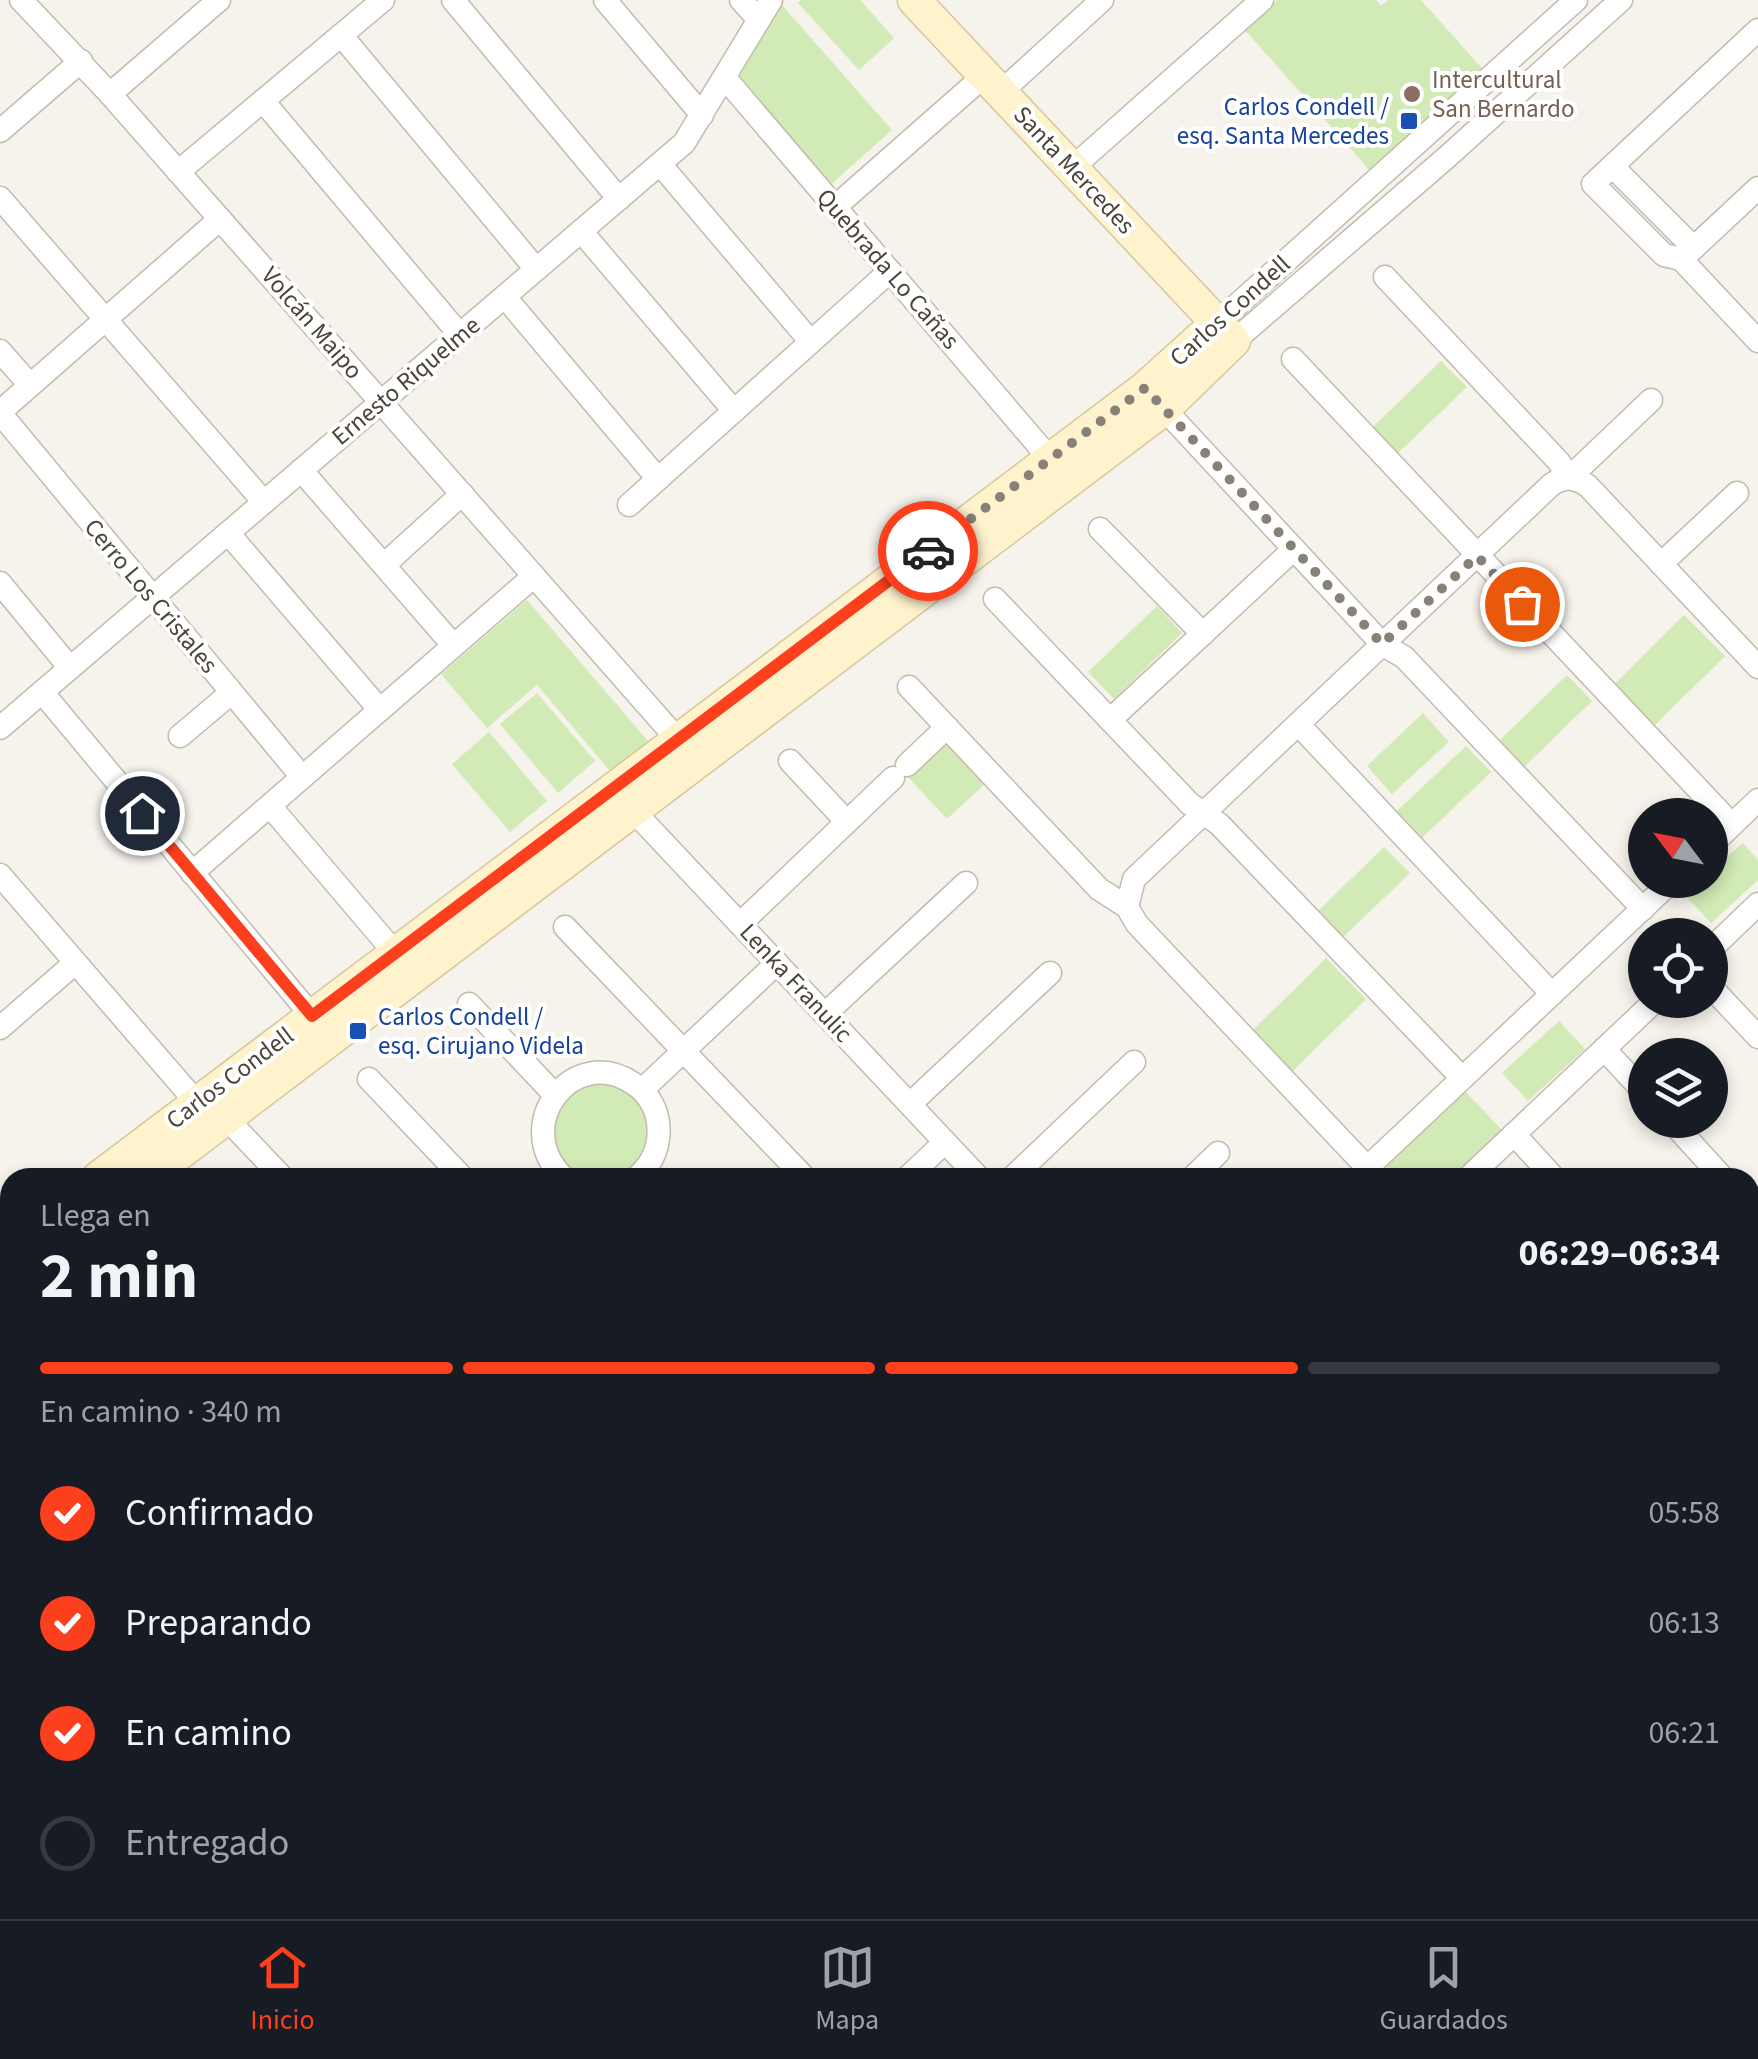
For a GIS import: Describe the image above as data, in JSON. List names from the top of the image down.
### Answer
{
  "streets": {
    "street": [
      "Santa Mercedes",
      "Quebrada Lo Cañas",
      "Carlos Condell",
      "Volcán Maipo",
      "Ernesto Riquelme",
      "Cerro Los Cristales",
      "Lenka Franulic"
    ]
  },
  "crossings": [
    ["Santa Mercedes", "Carlos Condell"],
    ["Quebrada Lo Cañas", "Carlos Condell"],
    ["Quebrada Lo Cañas", "Ernesto Riquelme"],
    ["Carlos Condell", "Volcán Maipo"],
    ["Carlos Condell", "Lenka Franulic"],
    ["Volcán Maipo", "Ernesto Riquelme"],
    ["Ernesto Riquelme", "Cerro Los Cristales"]
  ],
  "places": {
    "other": ["Intercultural San Bernardo"],
    "transit": ["Carlos Condell / esq. Santa Mercedes", "Carlos Condell / esq. Cirujano Videla"]
  },
  "north": "top left",
  "page": {
    "heading": ["2 min", "Llega en", "06:29–06:34"],
    "bar": "En camino · 340 m",
    "list": [
      ["Confirmado", "05:58"],
      ["Preparando", "06:13"],
      ["En camino", "06:21"],
      "Entregado"
    ],
    "tabs": ["Inicio", "Mapa", "Guardados"]
  }
}
